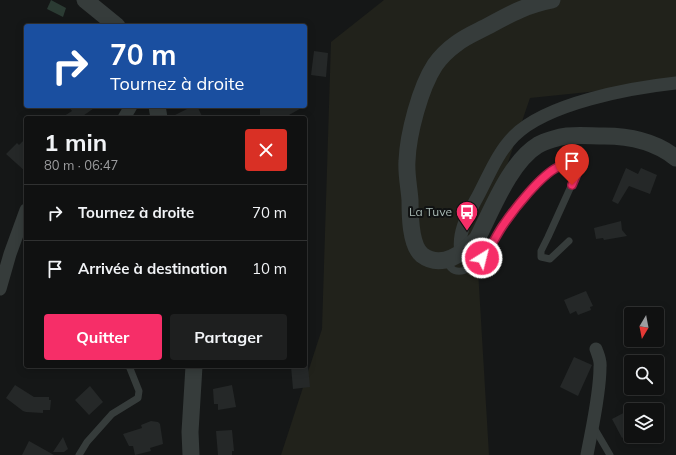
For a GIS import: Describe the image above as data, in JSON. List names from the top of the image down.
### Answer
{
  "places": {
    "bus stop": ["La Tuve"]
  },
  "north": "bottom",
  "page": {
    "turn": ["70 m", "Tournez à droite"],
    "heading": ["1 min", "80 m · 06:47"],
    "list": [
      {
        "name": "Tournez à droite",
        "value": "70 m"
      },
      {
        "name": "Arrivée à destination",
        "value": "10 m"
      }
    ],
    "buttons": ["Quitter", "Partager"]
  }
}
